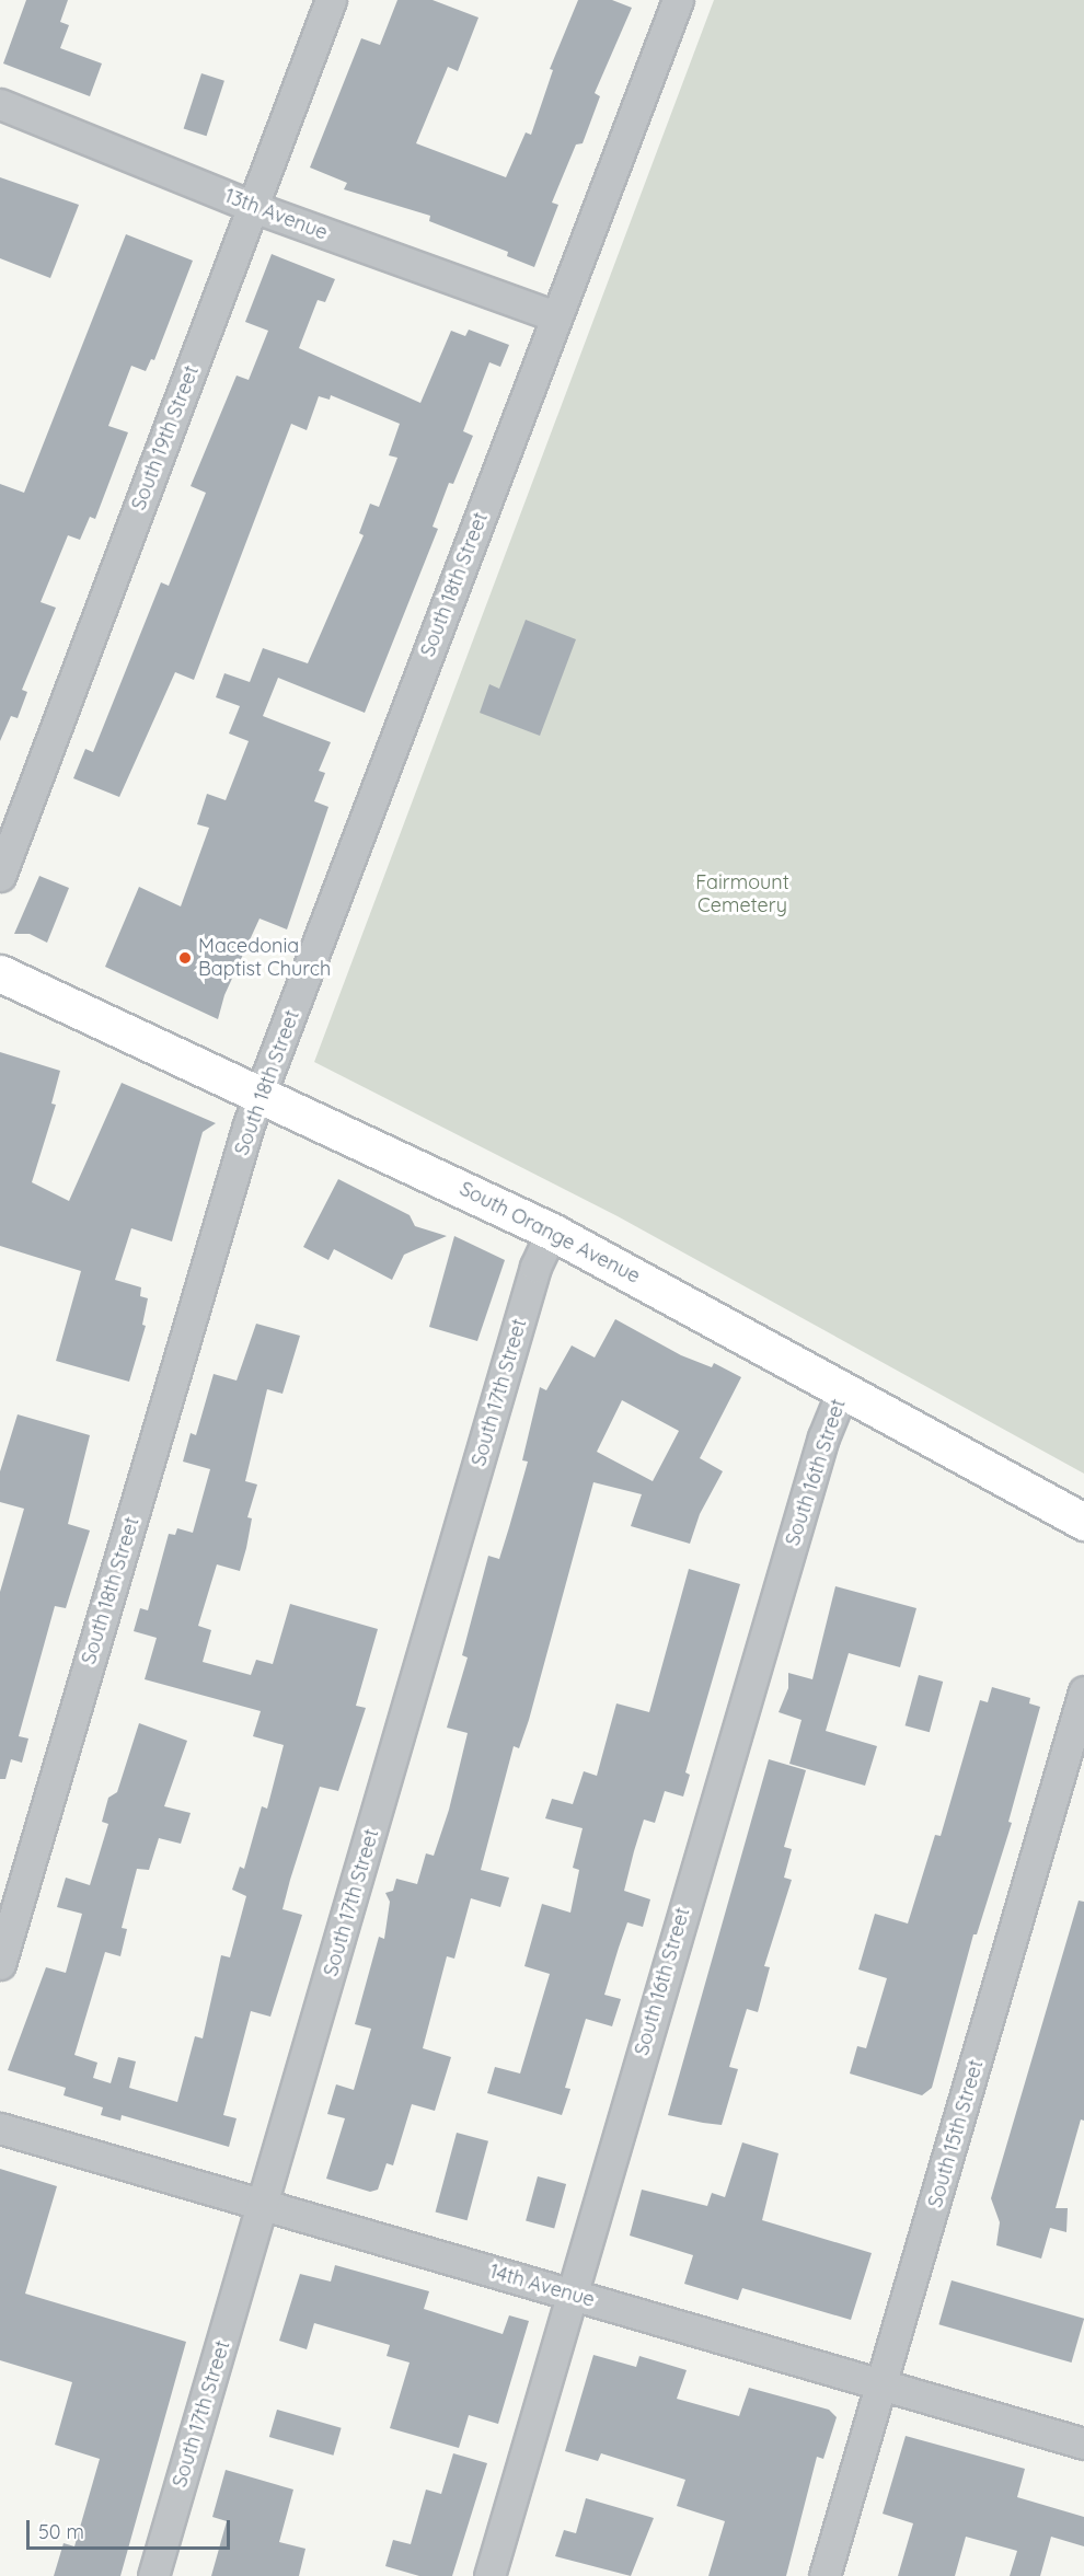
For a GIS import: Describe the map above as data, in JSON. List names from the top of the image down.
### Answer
{
  "streets": {
    "main road": ["South Orange Avenue"],
    "street": [
      "13th Avenue",
      "South 19th Street",
      "South 18th Street",
      "South 17th Street",
      "South 16th Street",
      "South 15th Street",
      "14th Avenue"
    ]
  },
  "crossings": [
    ["13th Avenue", "South 19th Street"],
    ["13th Avenue", "South 18th Street"],
    ["South 18th Street", "South Orange Avenue"],
    ["South Orange Avenue", "South 17th Street"],
    ["South Orange Avenue", "South 16th Street"],
    ["South 17th Street", "14th Avenue"],
    ["South 16th Street", "14th Avenue"],
    ["South 15th Street", "14th Avenue"]
  ],
  "parks": ["Fairmount Cemetery"],
  "places": ["Macedonia Baptist Church"],
  "scale_bar": "50 m"
}
